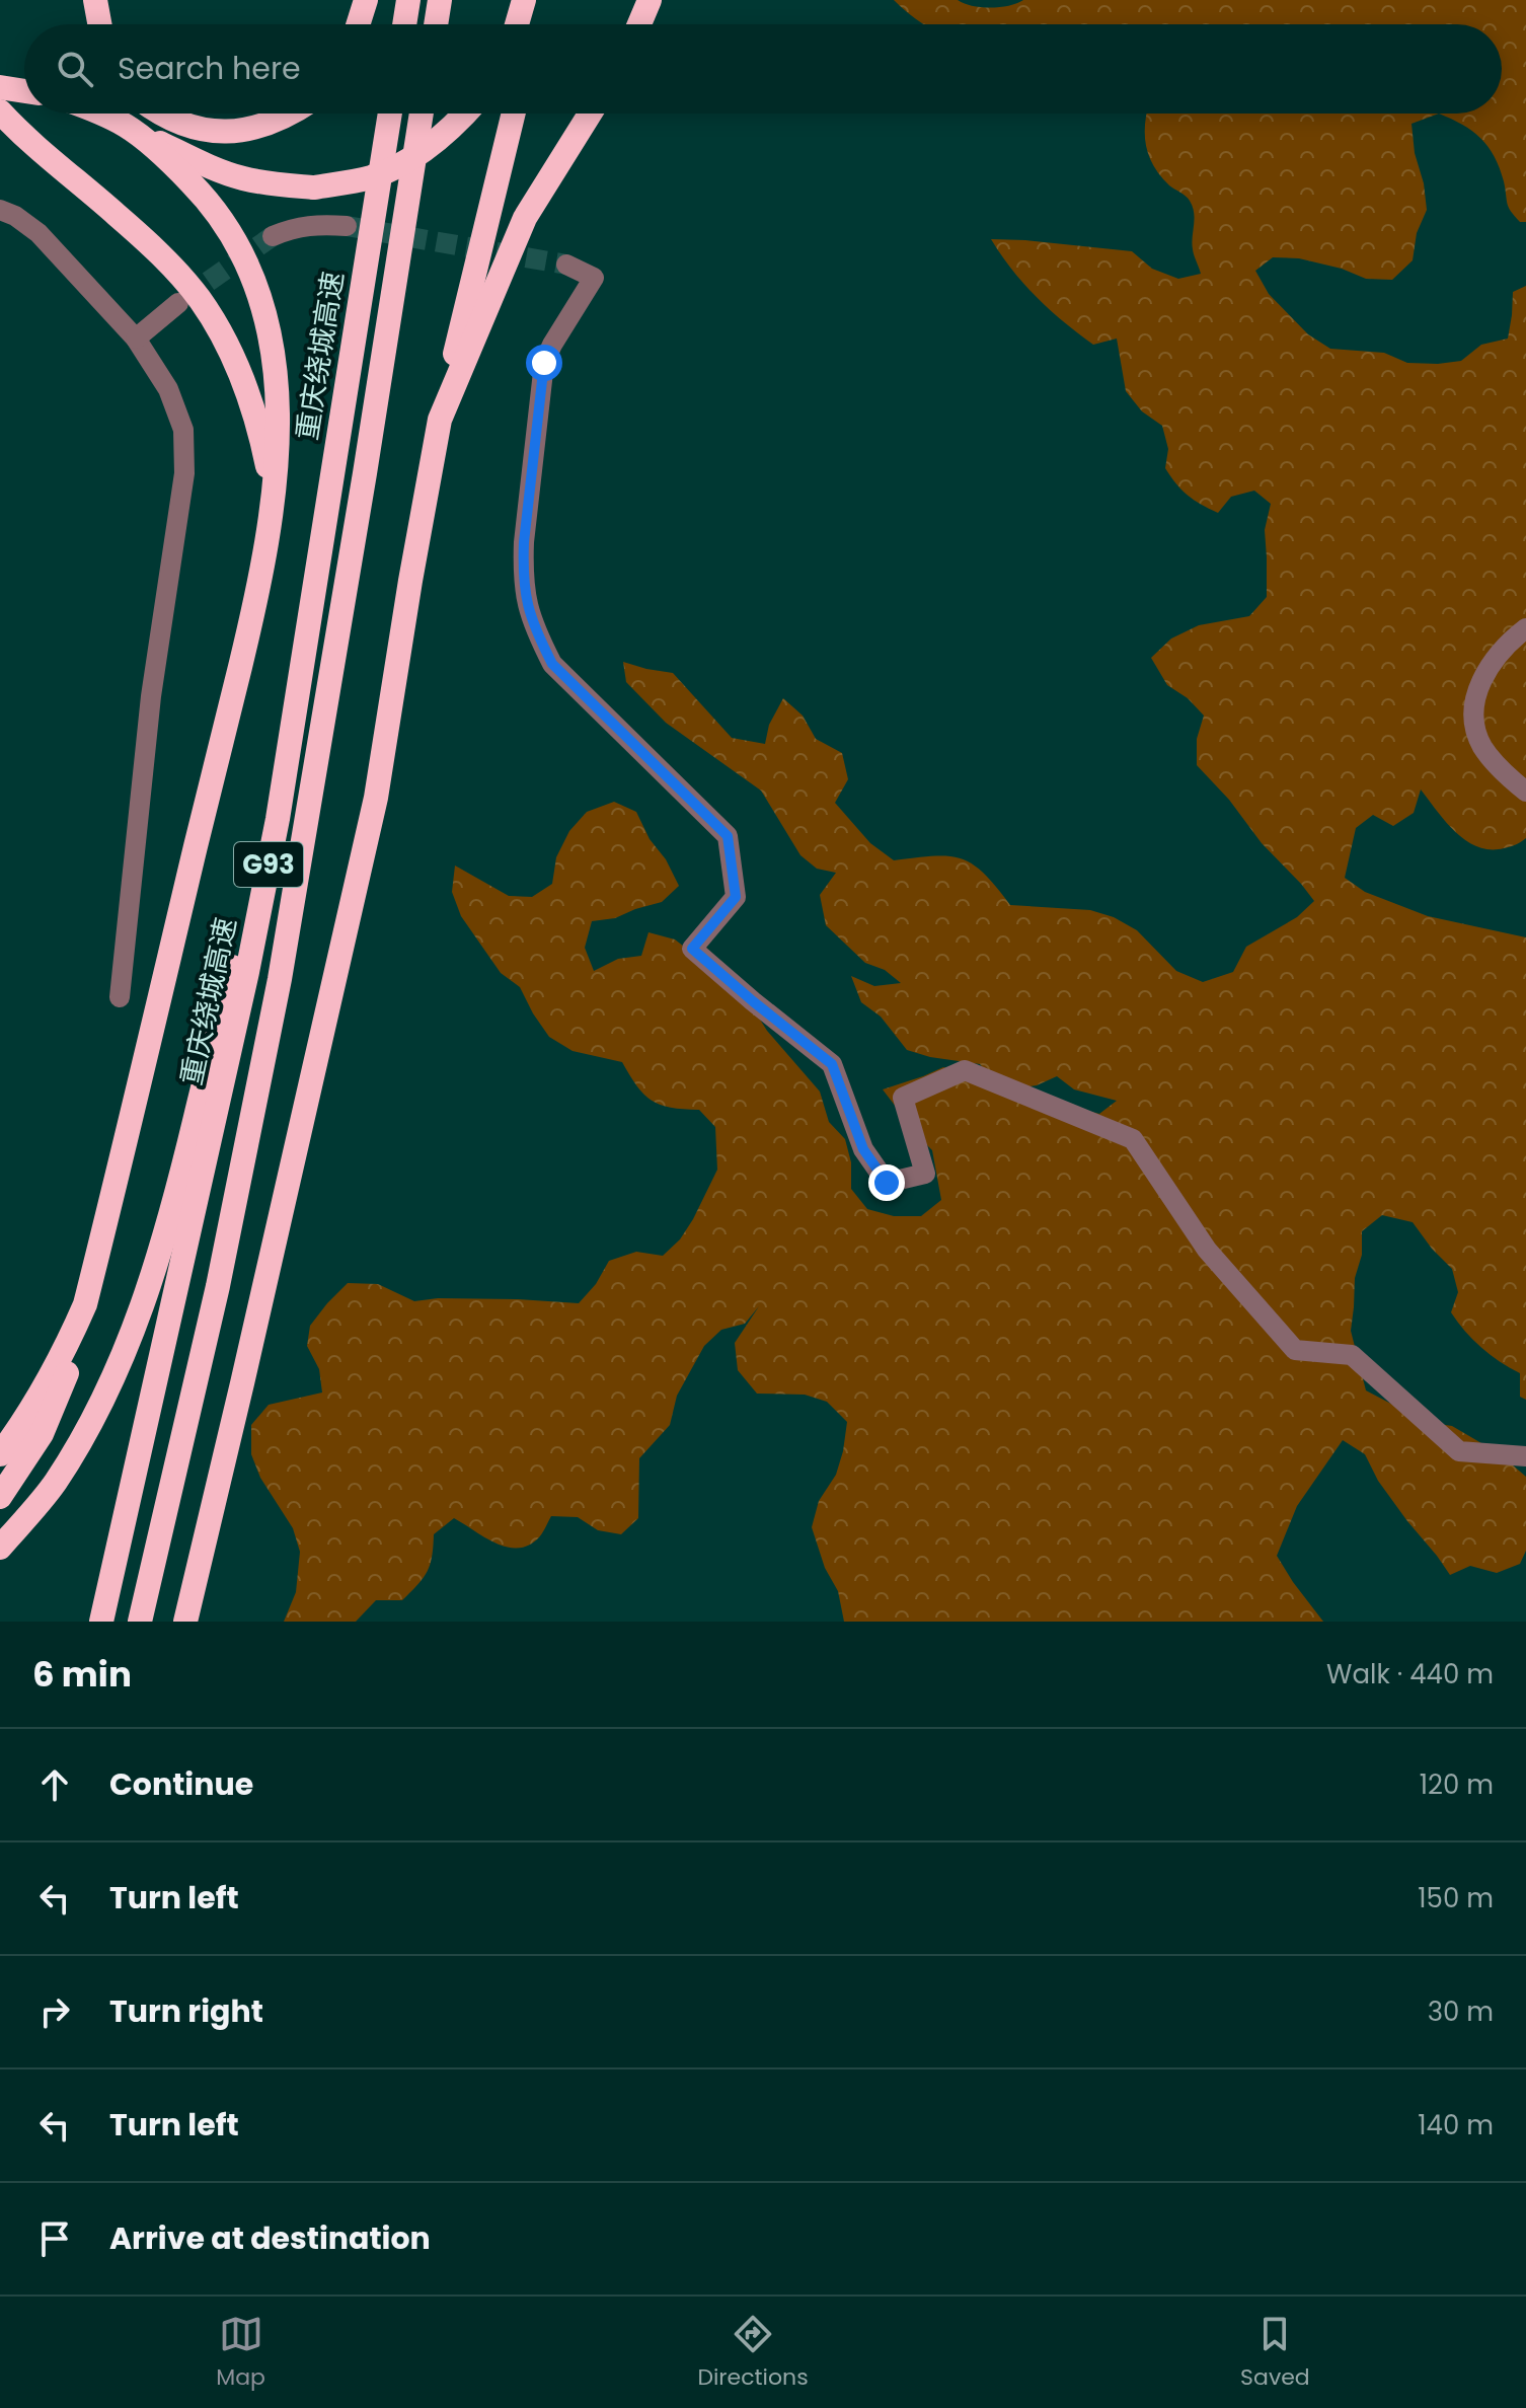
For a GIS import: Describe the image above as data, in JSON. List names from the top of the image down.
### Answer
{
  "streets": {
    "highway": ["重庆绕城高速", "G93"]
  },
  "page": {
    "search": "Search here",
    "heading": ["6 min", "Walk · 440 m"],
    "list": [
      ["Continue", "120 m"],
      ["Turn left", "150 m"],
      ["Turn right", "30 m"],
      ["Turn left", "140 m"],
      "Arrive at destination"
    ],
    "nav": ["Map", "Directions", "Saved"]
  }
}
